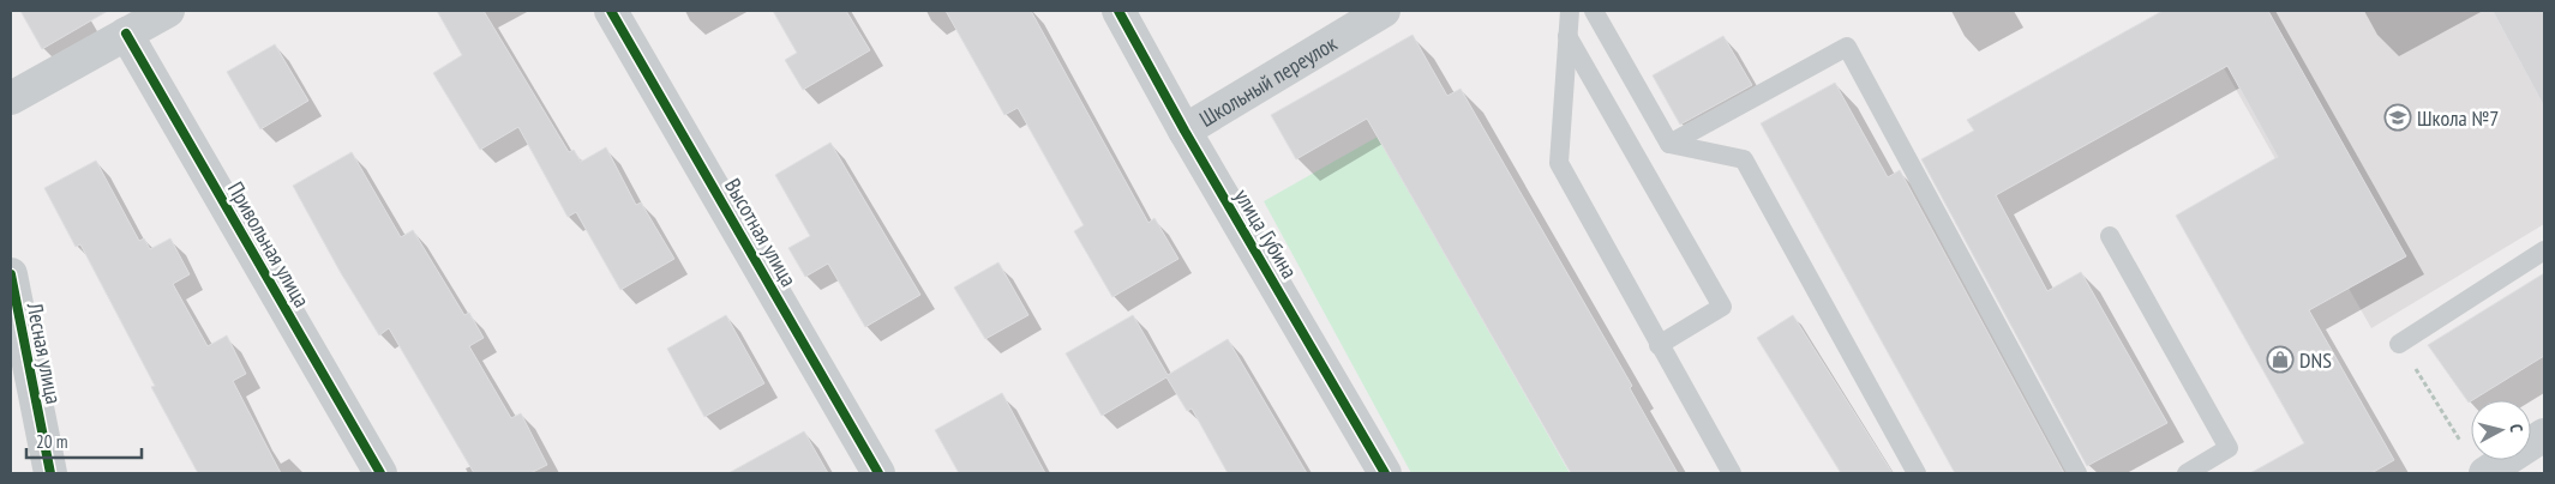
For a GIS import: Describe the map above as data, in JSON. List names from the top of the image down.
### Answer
{
  "streets": {
    "street": [
      "Школьный переулок",
      "Высотная улица",
      "улица Губина",
      "Привольная улица",
      "Лесная улица"
    ]
  },
  "crossings": [
    ["Школьный переулок", "улица Губина"]
  ],
  "places": {
    "school or university": ["Школа №7"],
    "shop": ["DNS"]
  },
  "scale_bar": "20 m",
  "north": "right"
}
